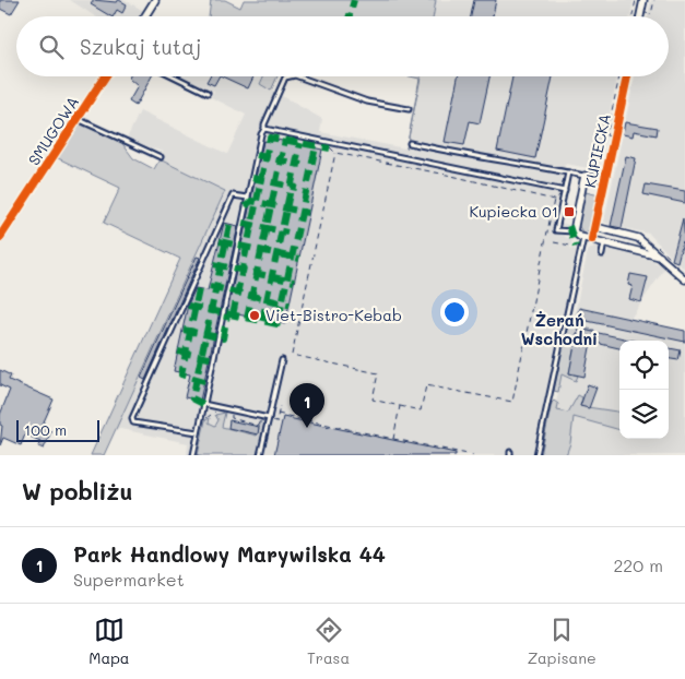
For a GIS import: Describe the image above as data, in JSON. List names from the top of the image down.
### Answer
{
  "streets": {
    "street": ["SMUGOWA", "KUPIECKA"]
  },
  "districts": ["Żerań Wschodni"],
  "places": {
    "transit": ["Kupiecka 01"],
    "other": ["Viet-Bistro-Kebab"]
  },
  "scale_bar": "100 m",
  "page": {
    "search": "Szukaj tutaj",
    "pins": "1",
    "scale": "100 m",
    "heading": "W pobliżu",
    "list": [
      {
        "mark": "1",
        "name": "Park Handlowy Marywilska 44",
        "note": "Supermarket",
        "value": "220 m"
      }
    ],
    "nav": ["Mapa", "Trasa", "Zapisane"]
  }
}
